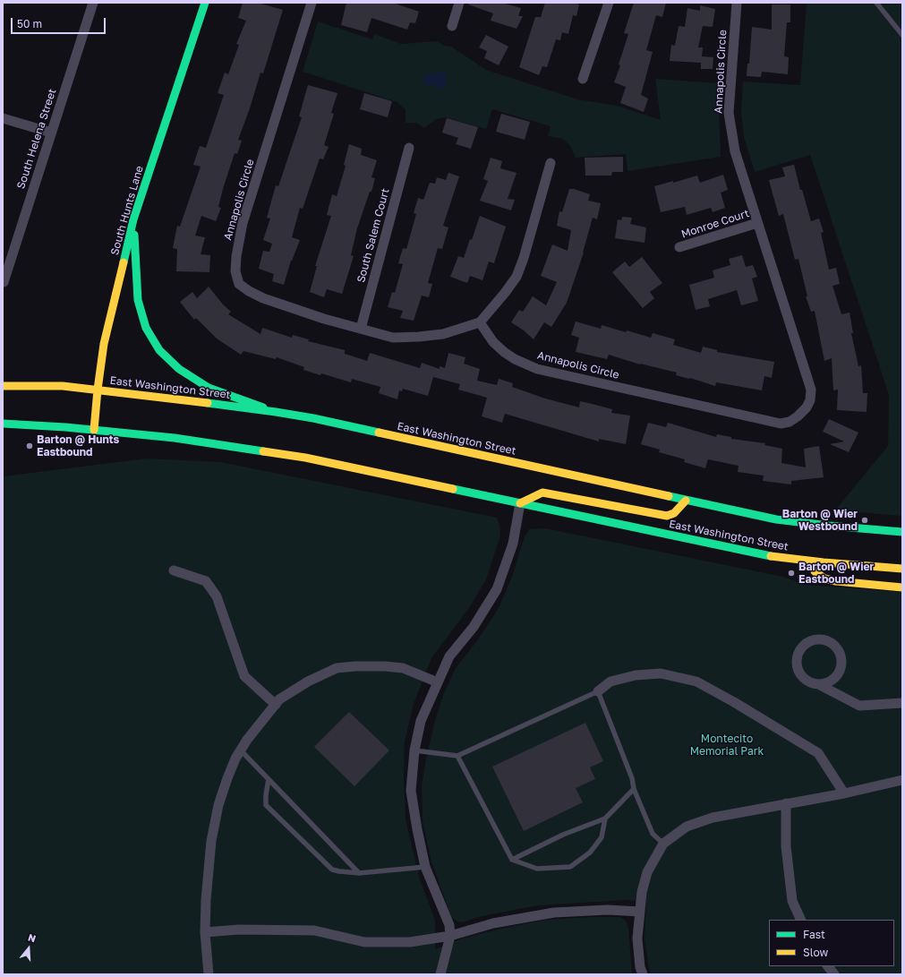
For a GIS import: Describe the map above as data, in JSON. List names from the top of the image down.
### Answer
{
  "streets": {
    "main road": ["South Hunts Lane", "East Washington Street"],
    "street": [
      "Annapolis Circle",
      "South Helena Street",
      "Monroe Court",
      "South Salem Court"
    ]
  },
  "crossings": [
    ["Annapolis Circle", "Monroe Court"],
    ["Annapolis Circle", "South Salem Court"],
    ["South Hunts Lane", "East Washington Street"]
  ],
  "parks": ["Montecito Memorial Park"],
  "places": ["Barton @ Hunts Eastbound", "Barton @ Wier Westbound", "Barton @ Wier Eastbound"],
  "legend": ["Fast", "Slow"],
  "scale_bar": "50 m",
  "north": "top"
}
